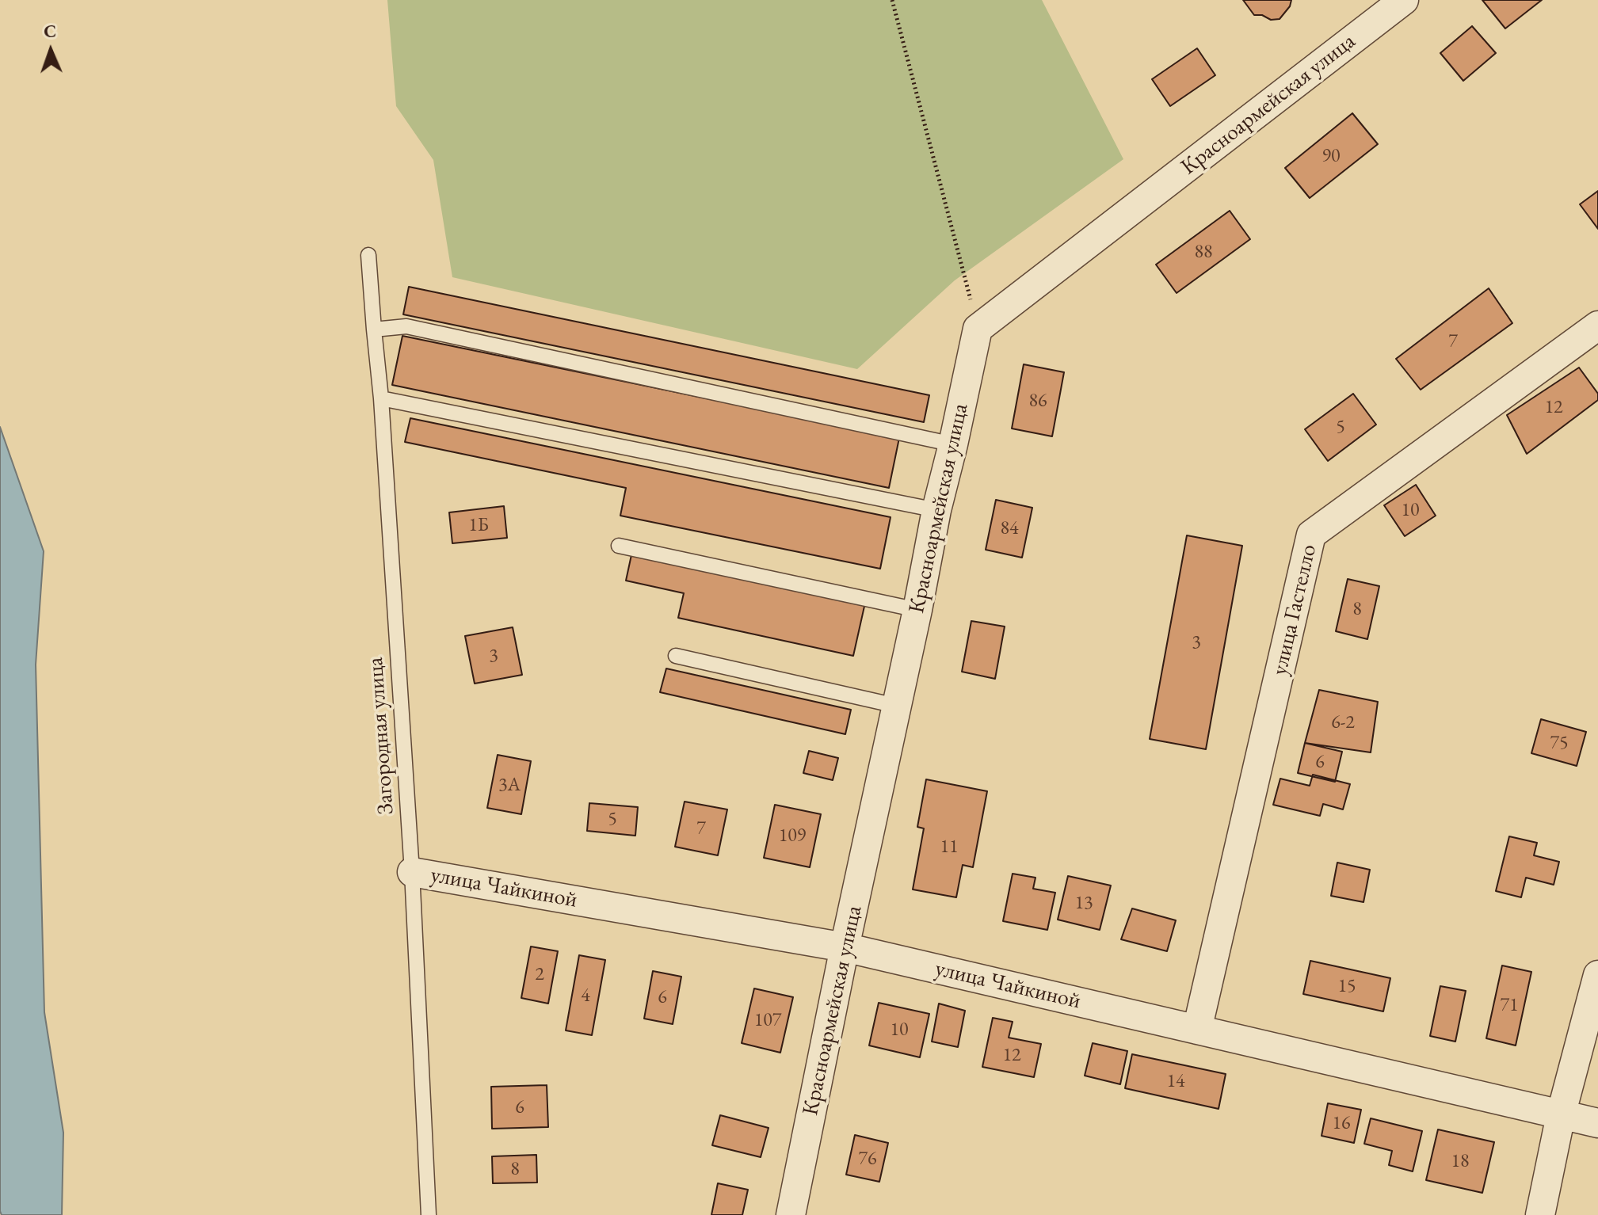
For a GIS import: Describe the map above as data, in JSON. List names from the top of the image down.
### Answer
{
  "streets": {
    "street": ["Красноармейская улица", "улица Гастелло", "улица Чайкиной"],
    "lane": ["Загородная улица"]
  },
  "crossings": [
    ["Красноармейская улица", "улица Чайкиной"],
    ["улица Гастелло", "улица Чайкиной"],
    ["Загородная улица", "улица Чайкиной"]
  ],
  "house_numbers": [
    "90",
    "88",
    "7",
    "86",
    "12",
    "5",
    "10",
    "1Б",
    "84",
    "8",
    "3",
    "3",
    "6-2",
    "75",
    "6",
    "3А",
    "5",
    "7",
    "109",
    "11",
    "13",
    "2",
    "15",
    "4",
    "6",
    "71",
    "107",
    "10",
    "12",
    "14",
    "6",
    "16",
    "76",
    "18",
    "8"
  ],
  "north": "top"
}
